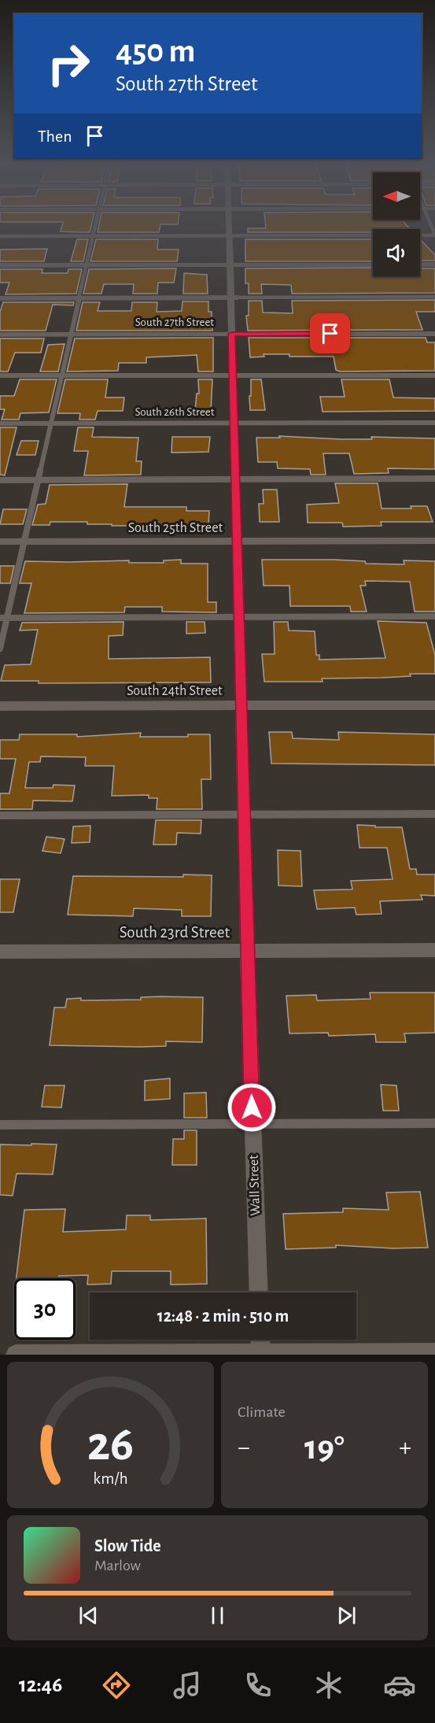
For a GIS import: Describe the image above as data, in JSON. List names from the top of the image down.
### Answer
{
  "streets": {
    "street": [
      "South 27th Street",
      "South 26th Street",
      "South 25th Street",
      "South 24th Street",
      "South 23rd Street",
      "Wall Street"
    ]
  },
  "crossings": [
    ["South 27th Street", "Wall Street"],
    ["South 26th Street", "Wall Street"],
    ["South 25th Street", "Wall Street"],
    ["South 24th Street", "Wall Street"],
    ["South 23rd Street", "Wall Street"]
  ],
  "north": "left",
  "page": {
    "turn": ["450 m", "South 27th Street"],
    "then": "Then",
    "limit": "30",
    "trip": "12:48 · 2 min · 510 m",
    "tile": "Climate",
    "heat": ["−", "19°", "+"],
    "song": ["Slow Tide", "Marlow"],
    "tabs": "12:46",
    "gauge": ["26", "km/h"]
  }
}
